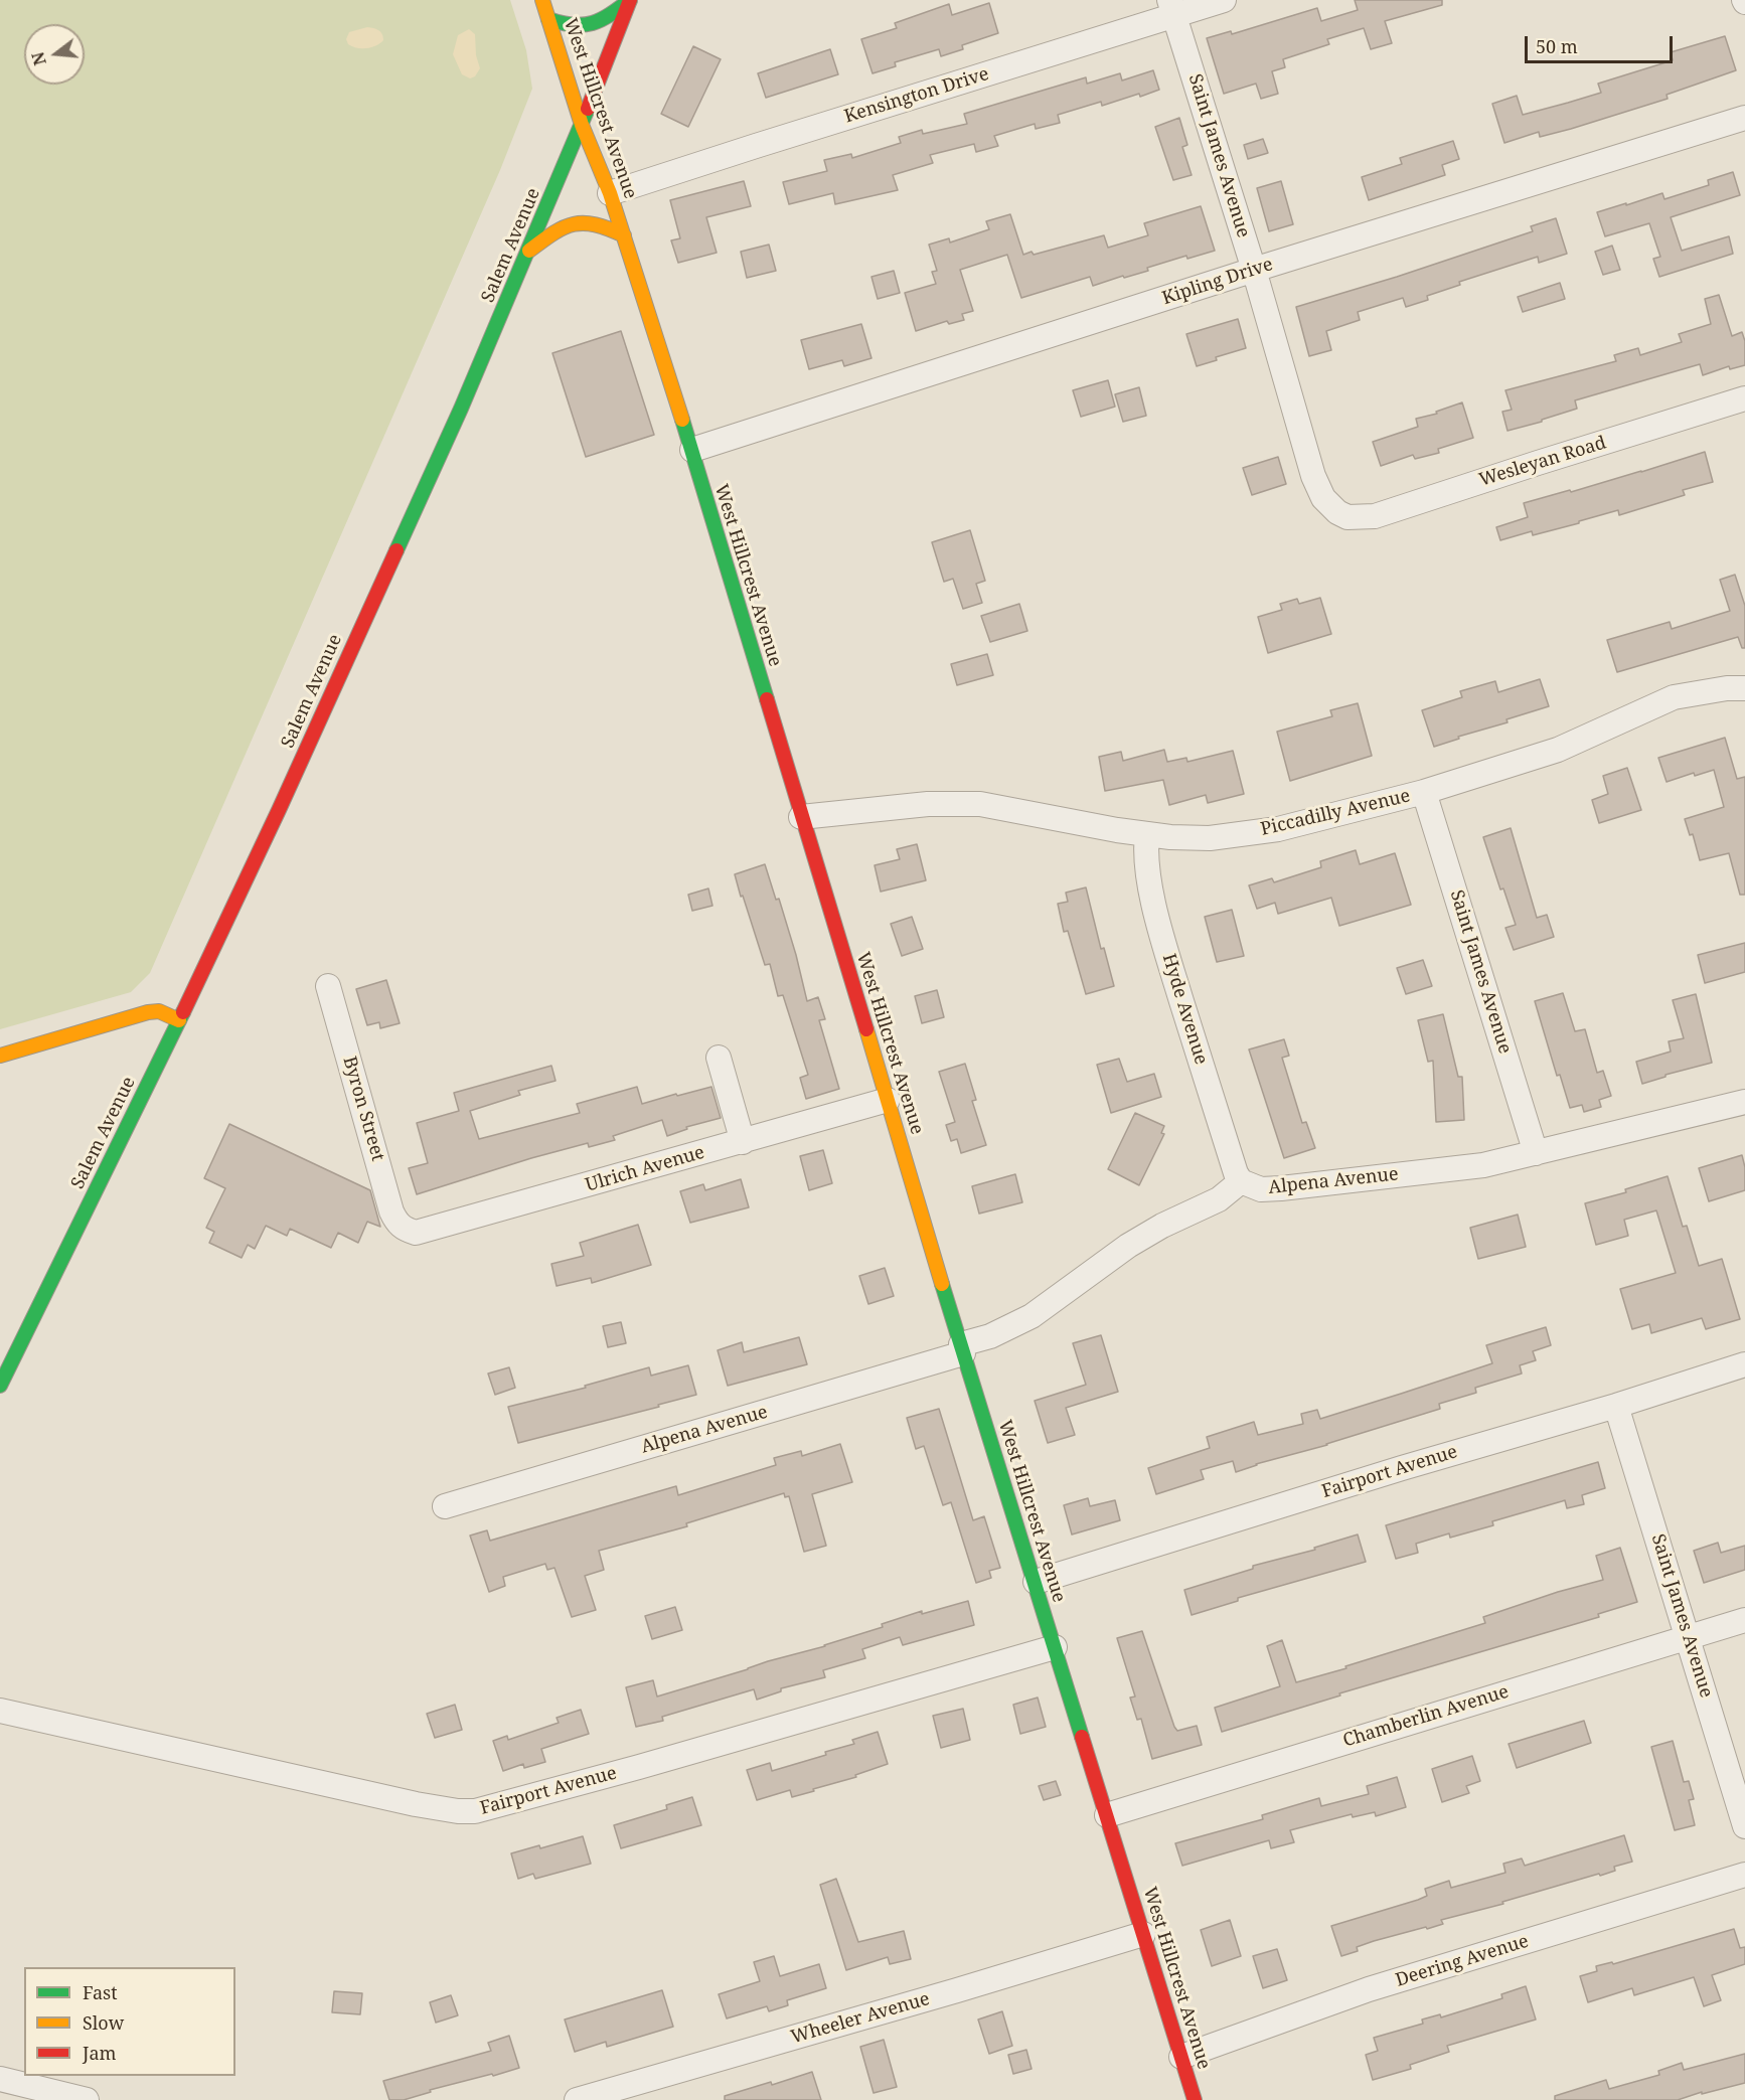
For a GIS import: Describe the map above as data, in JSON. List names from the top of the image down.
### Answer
{
  "streets": {
    "street": [
      "Kensington Drive",
      "West Hillcrest Avenue",
      "Saint James Avenue",
      "Salem Avenue",
      "Kipling Drive",
      "Wesleyan Road",
      "Piccadilly Avenue",
      "Hyde Avenue",
      "Byron Street",
      "Ulrich Avenue",
      "Alpena Avenue",
      "Fairport Avenue",
      "Chamberlin Avenue",
      "Deering Avenue",
      "Wheeler Avenue"
    ]
  },
  "crossings": [
    ["Kensington Drive", "West Hillcrest Avenue"],
    ["Kensington Drive", "Saint James Avenue"],
    ["West Hillcrest Avenue", "Salem Avenue"],
    ["West Hillcrest Avenue", "Kipling Drive"],
    ["West Hillcrest Avenue", "Piccadilly Avenue"],
    ["West Hillcrest Avenue", "Ulrich Avenue"],
    ["West Hillcrest Avenue", "Alpena Avenue"],
    ["West Hillcrest Avenue", "Fairport Avenue"],
    ["West Hillcrest Avenue", "Chamberlin Avenue"],
    ["West Hillcrest Avenue", "Deering Avenue"],
    ["West Hillcrest Avenue", "Wheeler Avenue"],
    ["Saint James Avenue", "Kipling Drive"],
    ["Saint James Avenue", "Wesleyan Road"],
    ["Saint James Avenue", "Piccadilly Avenue"],
    ["Saint James Avenue", "Alpena Avenue"],
    ["Saint James Avenue", "Fairport Avenue"],
    ["Saint James Avenue", "Chamberlin Avenue"],
    ["Piccadilly Avenue", "Hyde Avenue"],
    ["Hyde Avenue", "Alpena Avenue"],
    ["Byron Street", "Ulrich Avenue"]
  ],
  "legend": ["Fast", "Slow", "Jam"],
  "scale_bar": "50 m",
  "north": "left"
}
